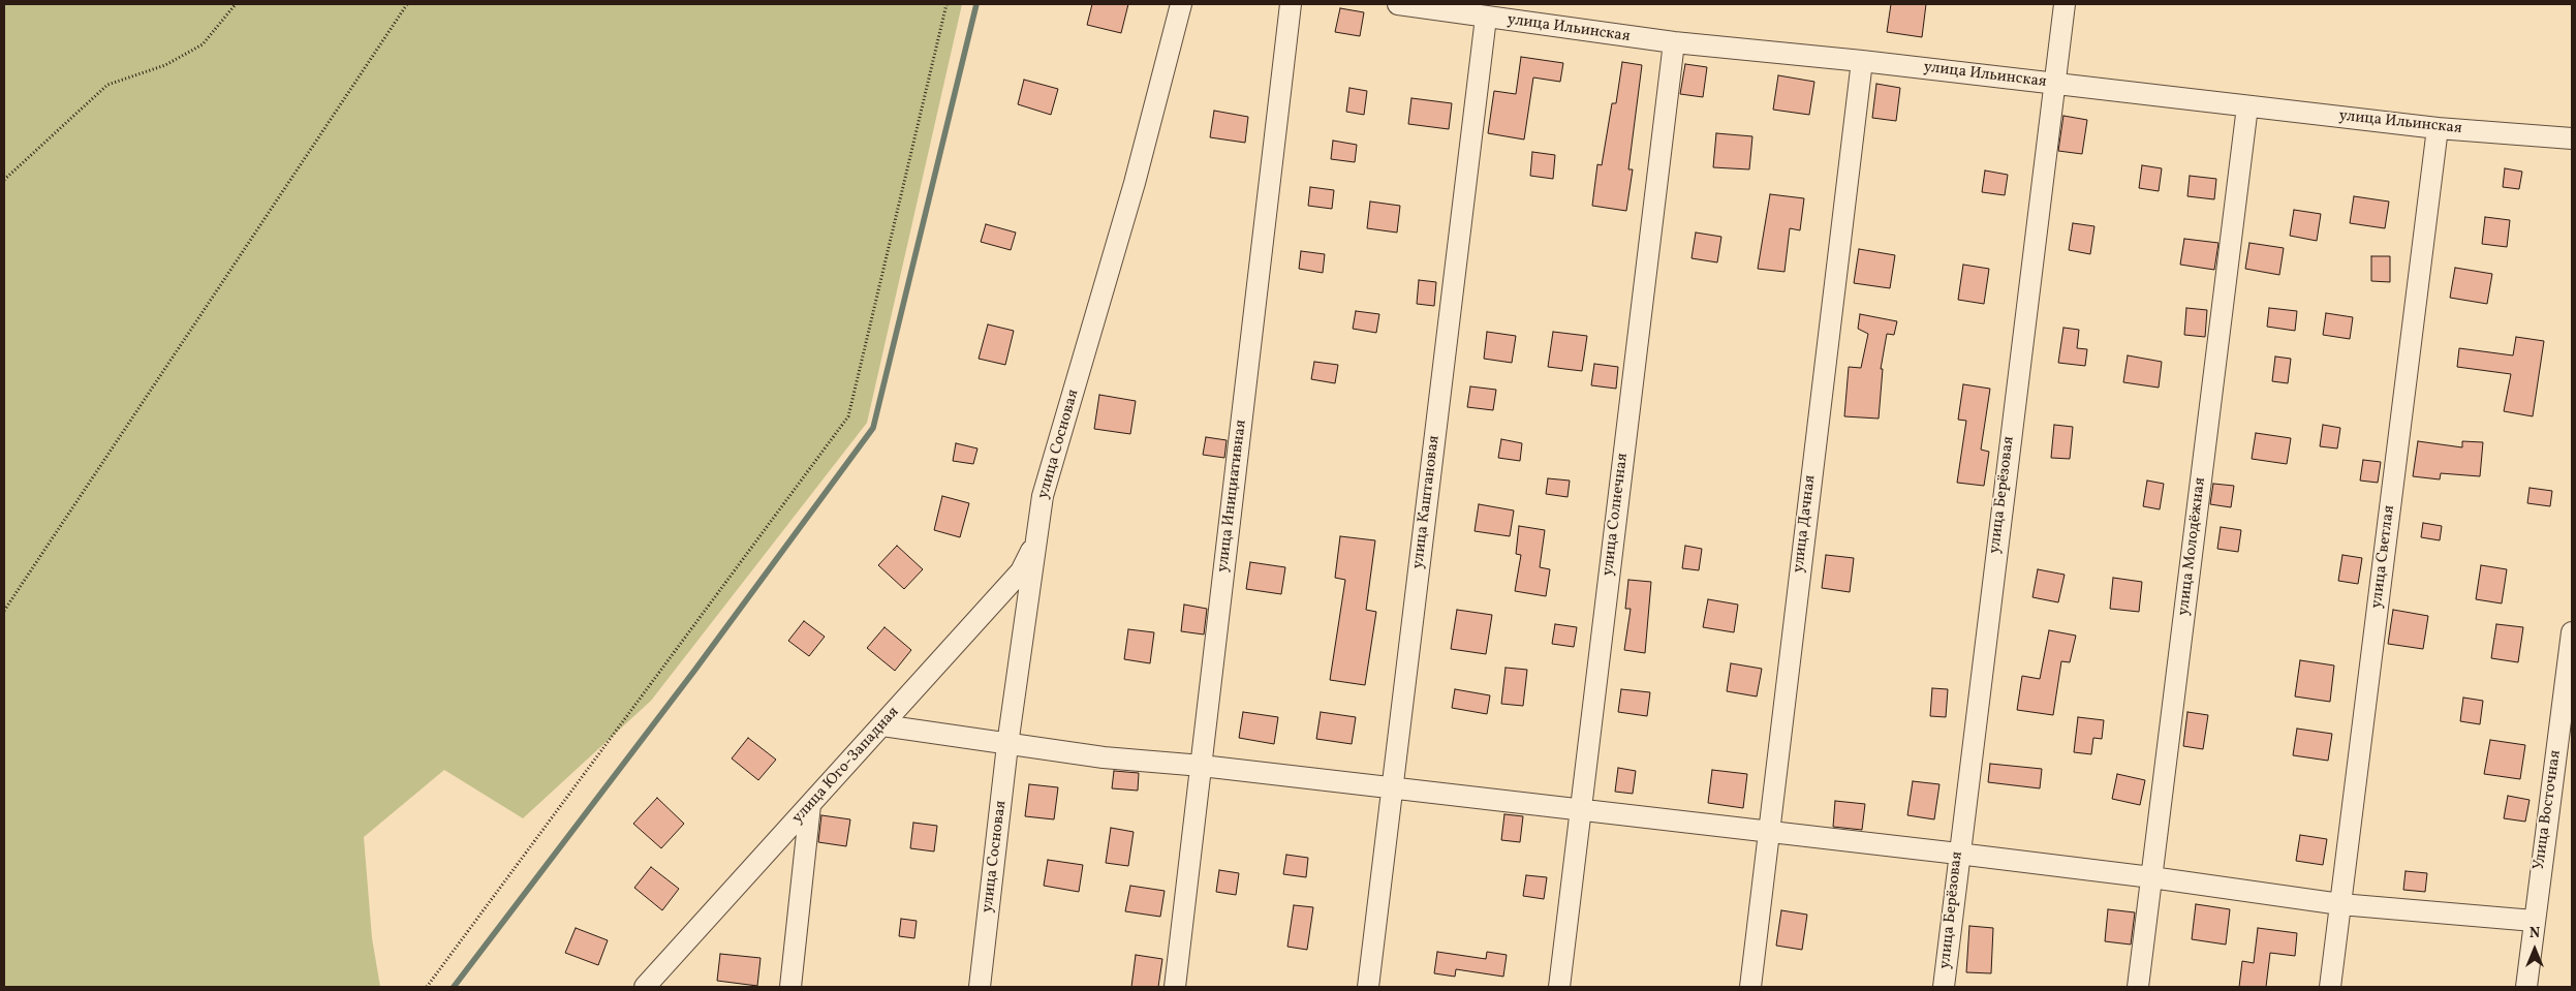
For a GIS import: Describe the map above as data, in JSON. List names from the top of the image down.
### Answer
{
  "streets": {
    "street": [
      "улица Ильинская",
      "улица Сосновая",
      "улица Берёзовая",
      "улица Инициативная",
      "улица Каштановая",
      "улица Солнечная",
      "улица Дачная",
      "улица Молодёжная",
      "улица Светлая",
      "улица Юго-Западная",
      "Улица Восточная"
    ]
  },
  "crossings": [
    ["улица Ильинская", "улица Берёзовая"],
    ["улица Ильинская", "улица Каштановая"],
    ["улица Ильинская", "улица Солнечная"],
    ["улица Ильинская", "улица Дачная"],
    ["улица Ильинская", "улица Молодёжная"],
    ["улица Ильинская", "улица Светлая"],
    ["улица Сосновая", "улица Юго-Западная"]
  ],
  "north": "top"
}
